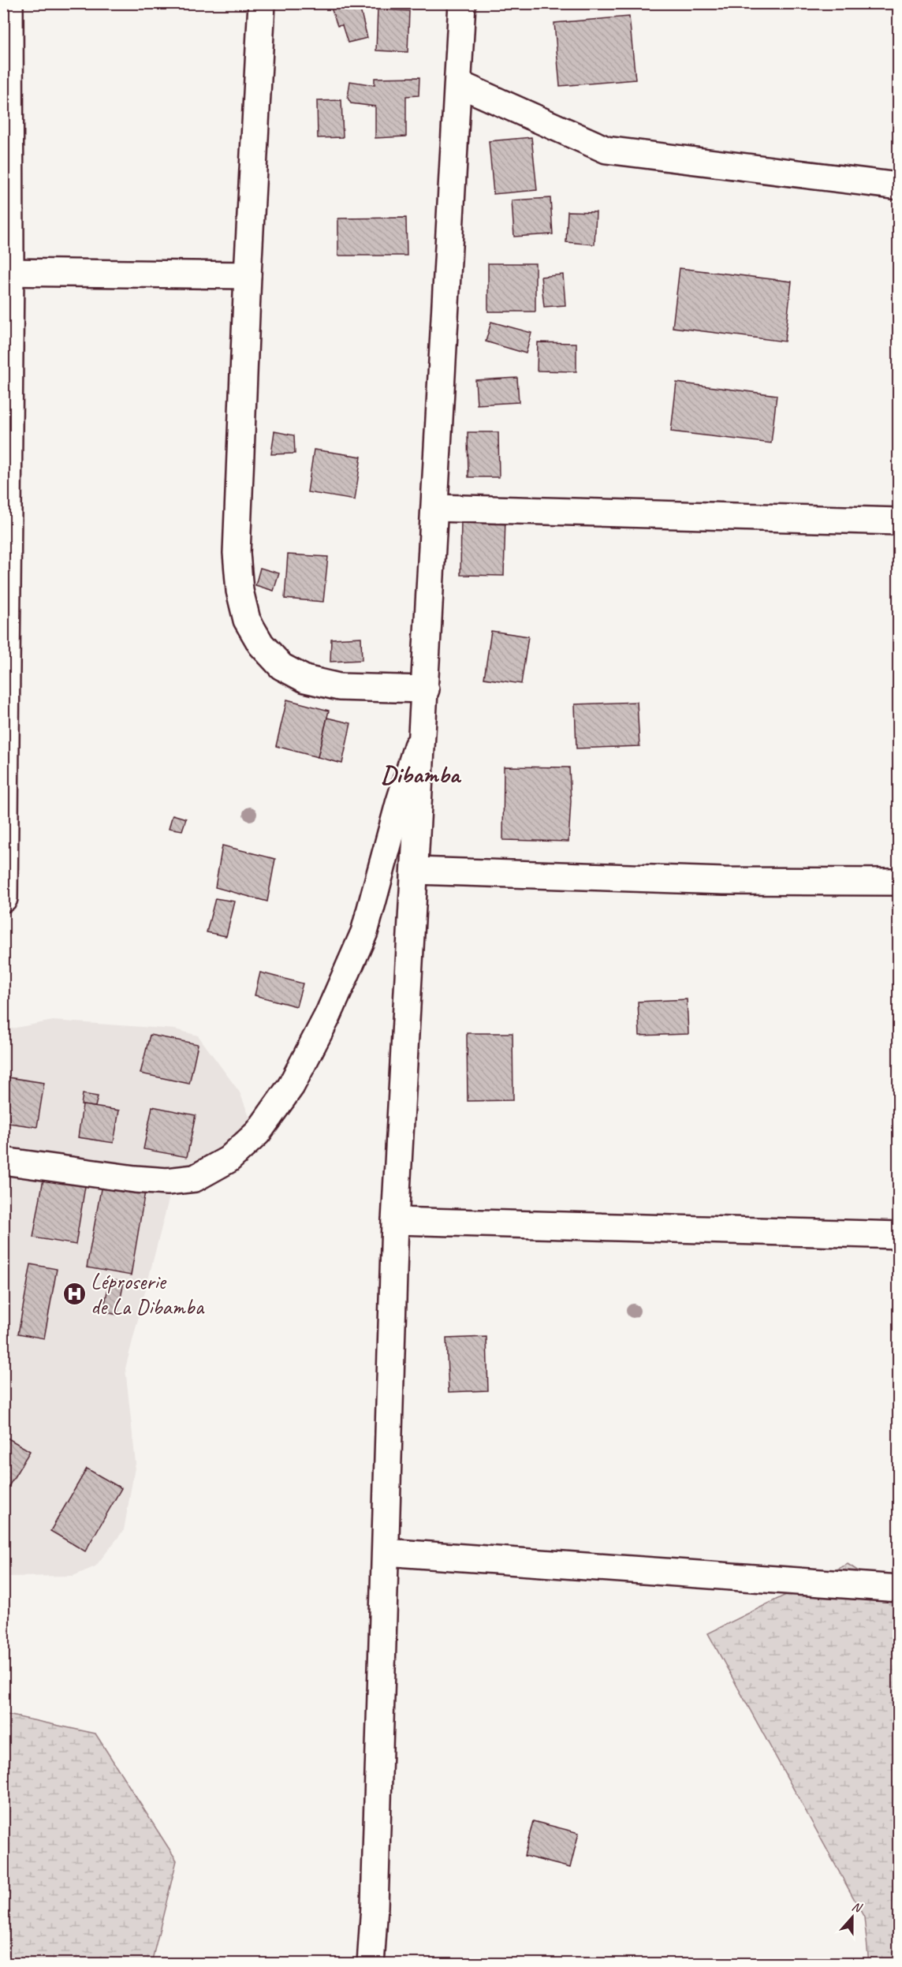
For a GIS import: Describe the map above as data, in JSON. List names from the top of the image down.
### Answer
{
  "districts": ["Dibamba"],
  "places": {
    "hospital": ["Léproserie de La Dibamba"]
  },
  "north": "top"
}
